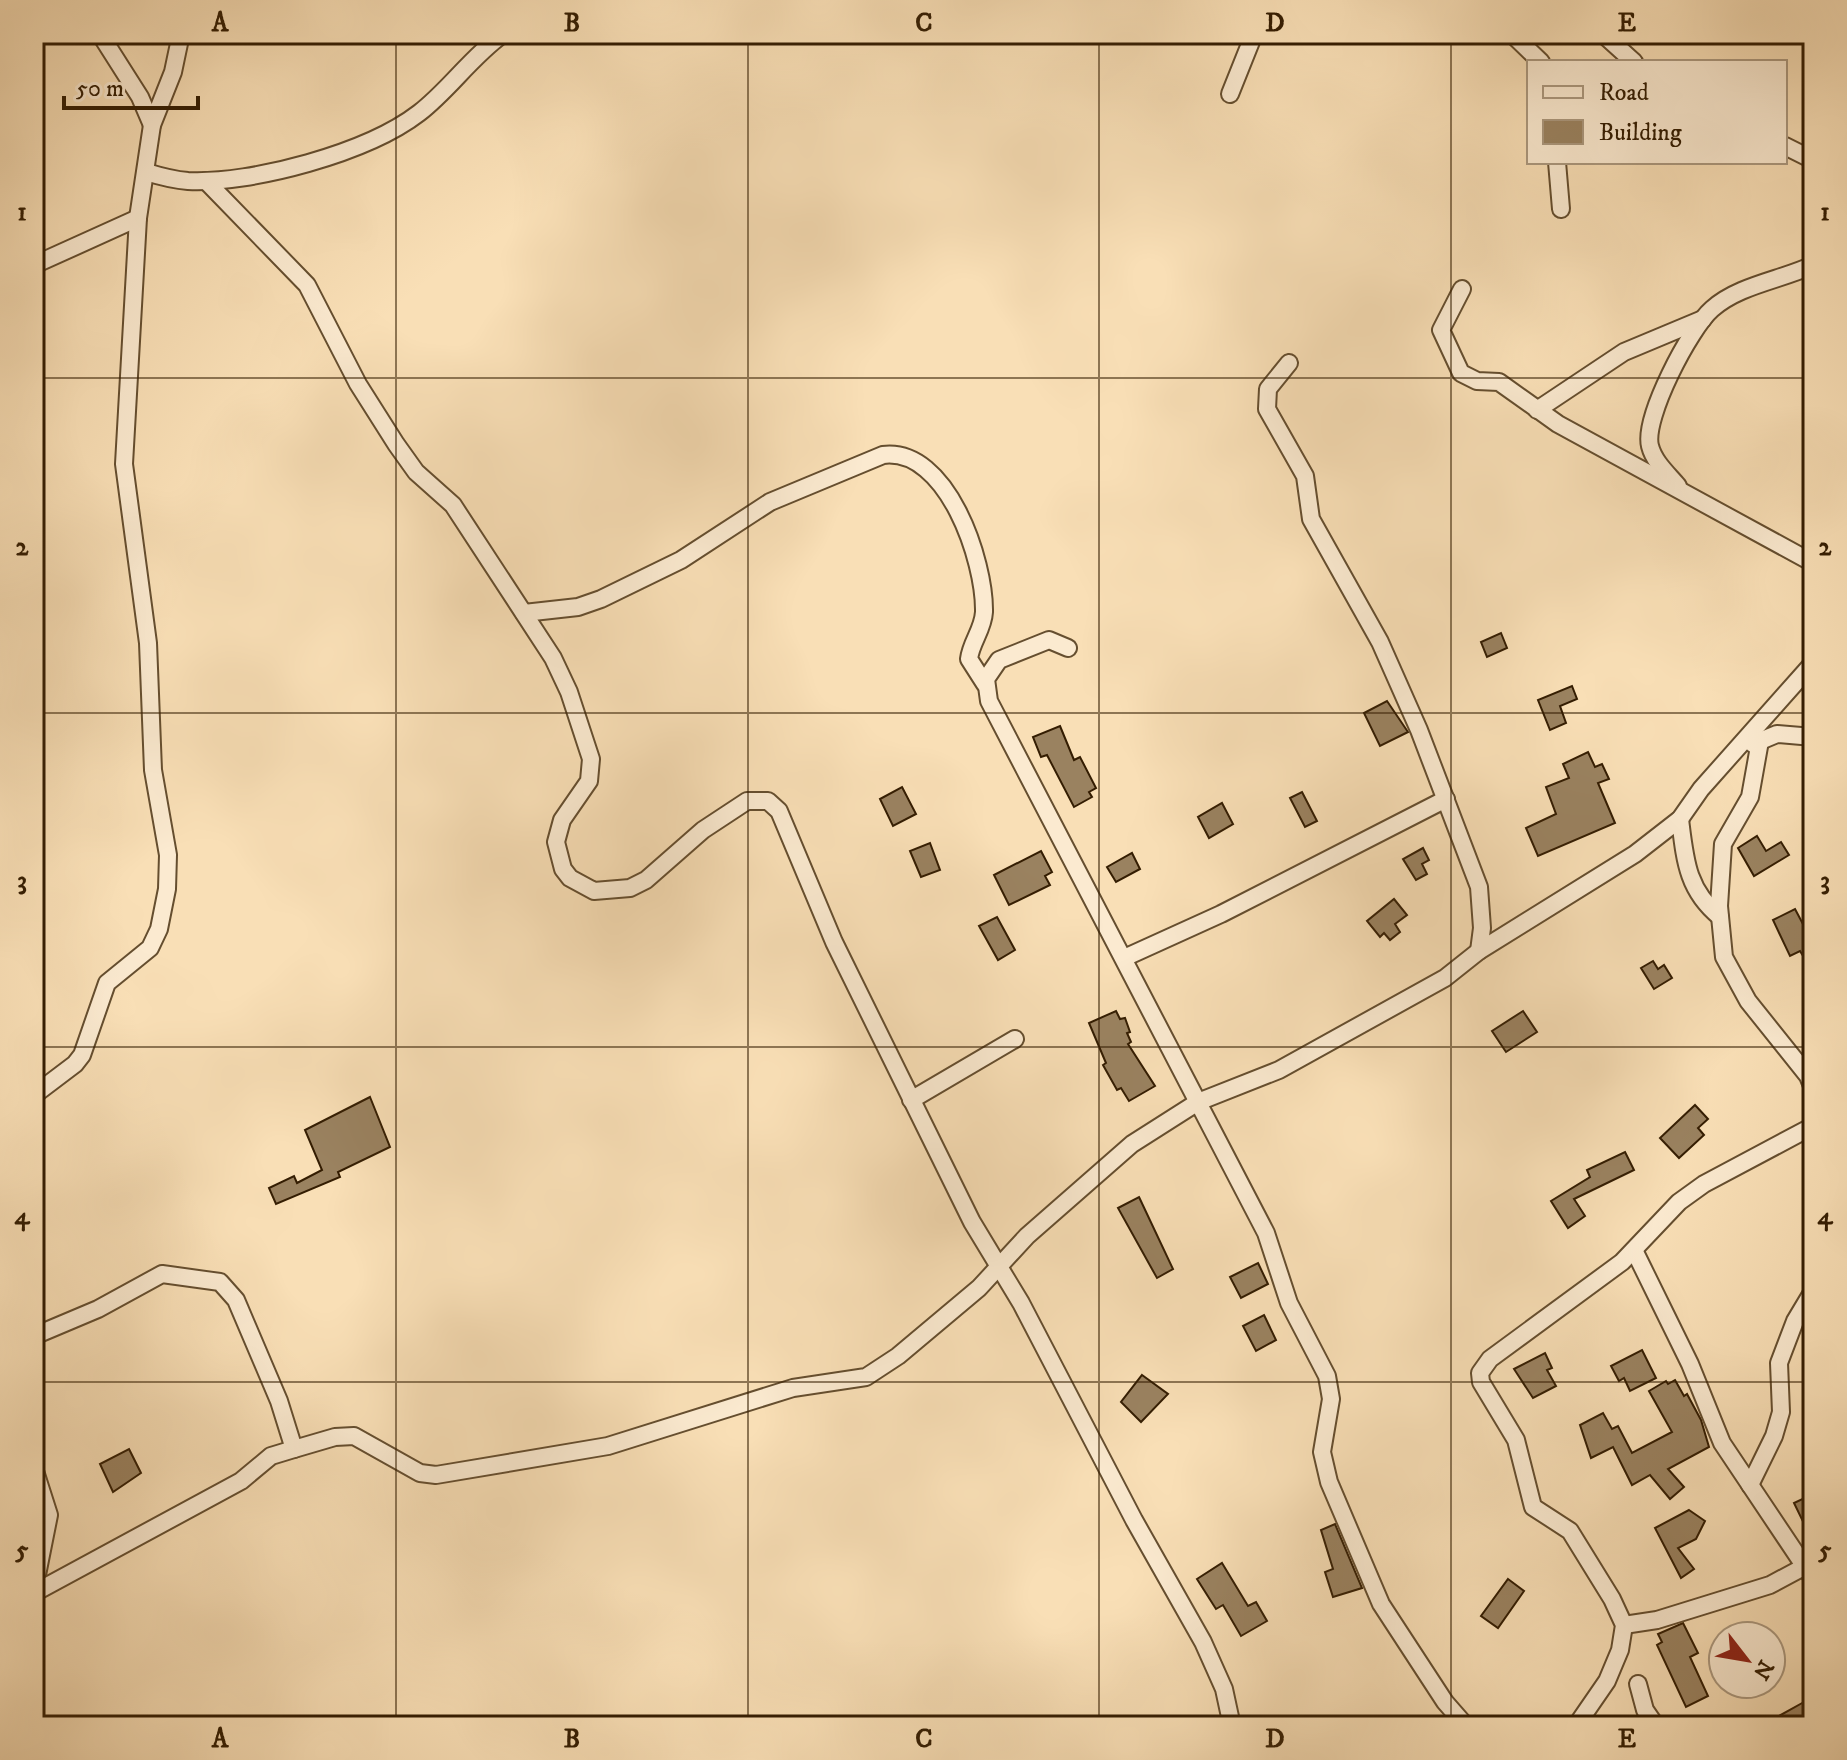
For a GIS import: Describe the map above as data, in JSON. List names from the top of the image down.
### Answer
{
  "legend": ["Road", "Building"],
  "scale_bar": "50 m",
  "north": "bottom right",
  "grid": {
    "columns": [
      "A",
      "B",
      "C",
      "D",
      "E"
    ],
    "rows": [
      "1",
      "2",
      "3",
      "4",
      "5"
    ]
  }
}
